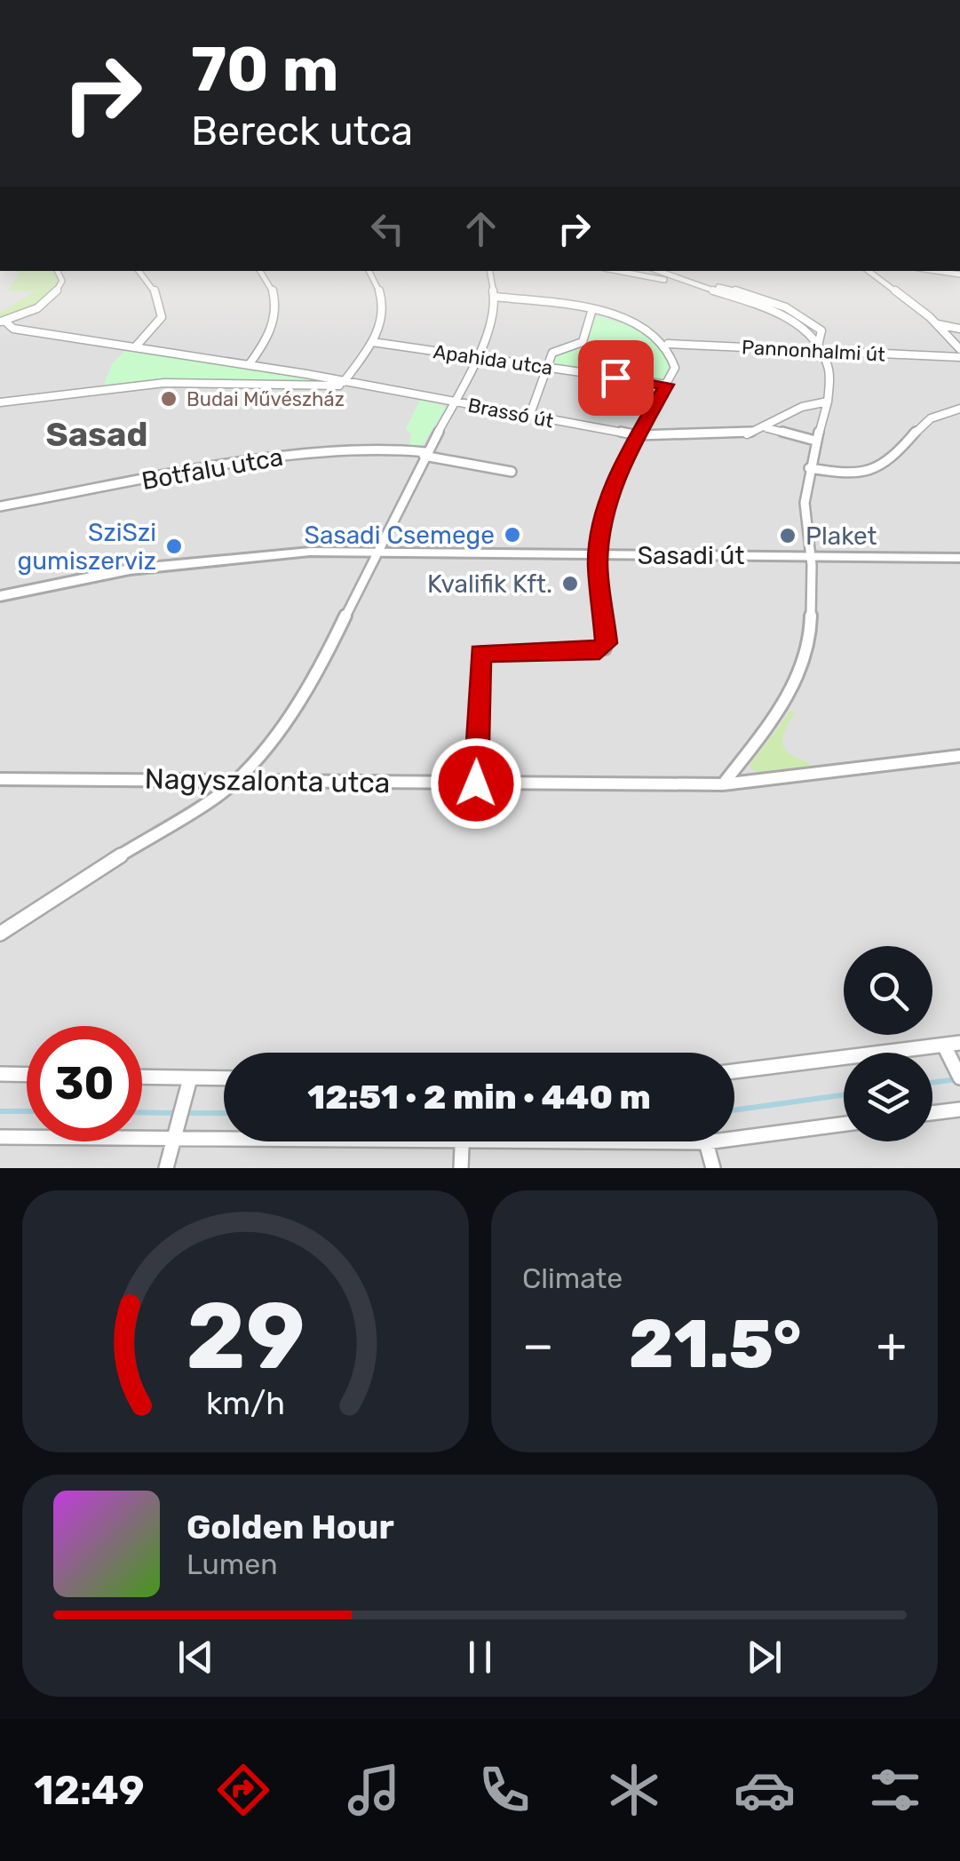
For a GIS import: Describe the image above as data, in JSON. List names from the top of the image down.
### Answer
{
  "streets": {
    "street": [
      "Pannonhalmi út",
      "Apahida utca",
      "Brassó út",
      "Botfalu utca",
      "Sasadi út",
      "Nagyszalonta utca"
    ]
  },
  "districts": ["Sasad"],
  "places": [
    "Budai Művészház",
    "Sasadi Csemege",
    "Plaket",
    "SziSzi gumiszerviz",
    "Kvalifik Kft."
  ],
  "page": {
    "turn": ["70 m", "Bereck utca"],
    "limit": "30",
    "trip": "12:51 · 2 min · 440 m",
    "tile": "Climate",
    "heat": ["−", "21.5°", "+"],
    "song": ["Golden Hour", "Lumen"],
    "tabs": "12:49",
    "gauge": ["29", "km/h"]
  }
}
